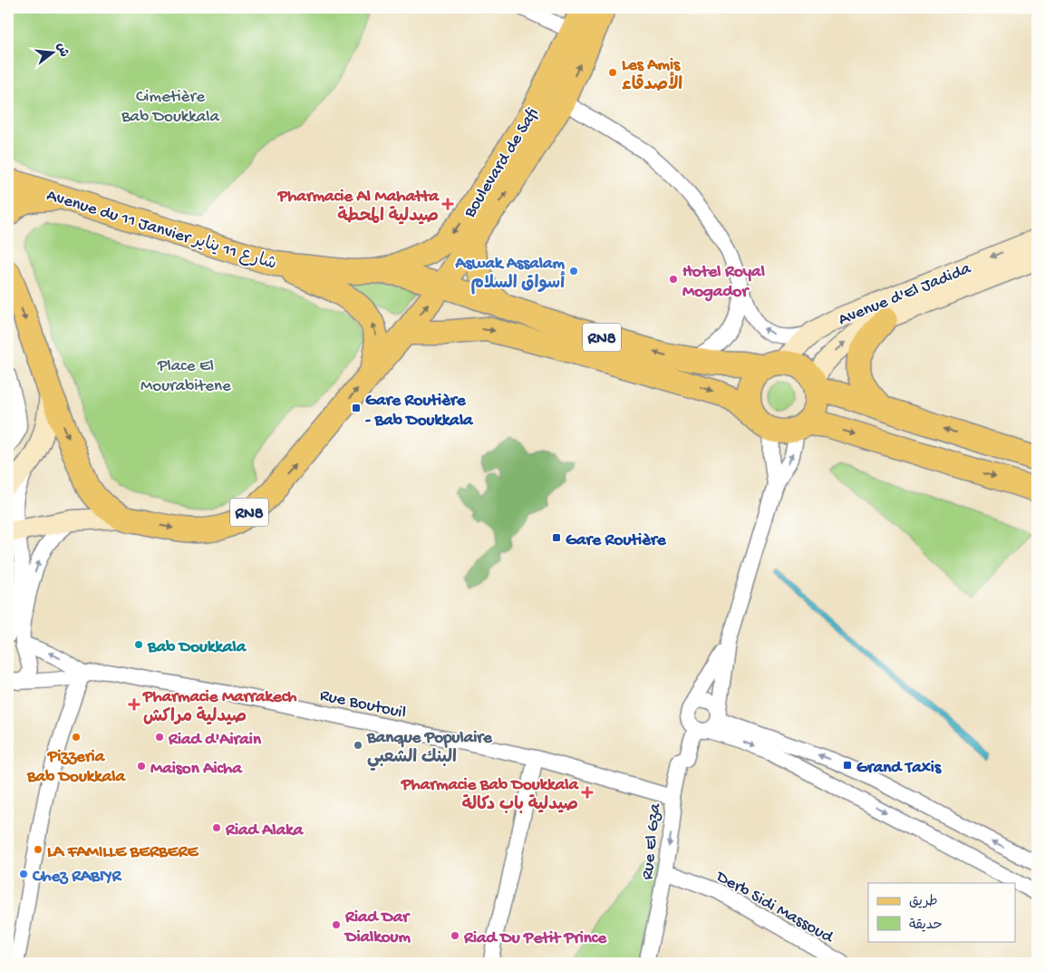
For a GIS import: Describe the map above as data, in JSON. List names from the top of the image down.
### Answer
{
  "streets": {
    "main road": [
      "Boulevard de Safi",
      "Avenue du 11 Janvier شارع 11 يناير",
      "Avenue d'El Jadida",
      "RN8"
    ],
    "street": ["Rue Boutouil", "Rue El Gza", "Derb Sidi Massoud"]
  },
  "crossings": [
    ["Boulevard de Safi", "Avenue du 11 Janvier شارع 11 يناير"],
    ["Boulevard de Safi", "RN8"],
    ["Avenue du 11 Janvier شارع 11 يناير", "Avenue d'El Jadida"],
    ["Avenue du 11 Janvier شارع 11 يناير", "RN8"],
    ["Avenue d'El Jadida", "RN8"],
    ["Rue Boutouil", "Rue El Gza"],
    ["Rue El Gza", "Derb Sidi Massoud"]
  ],
  "parks": ["Cimetière Bab Doukkala", "Place El Mourabitene"],
  "places": {
    "other": [
      "Les Amis الأصدقاء",
      "Aswak Assalam أسواق السلام",
      "Hotel Royal Mogador",
      "Bab Doukkala",
      "Pizzeria Bab Doukkala",
      "Riad d'Airain",
      "Banque Populaire البنك الشعبي",
      "Maison Aicha",
      "Riad Alaka",
      "LA FAMILLE BERBERE",
      "Chez RABIYR",
      "Riad Dar Dialkoum",
      "Riad Du Petit Prince"
    ],
    "health": ["Pharmacie Al Mahatta صيدلية المحطة", "Pharmacie Marrakech صيدلية مراكش", "Pharmacie Bab Doukkala صيدلية باب دكالة"],
    "transit": ["Gare Routière - Bab Doukkala", "Gare Routière", "Grand Taxis"]
  },
  "legend": ["طريق", "حديقة"],
  "north": "right"
}
